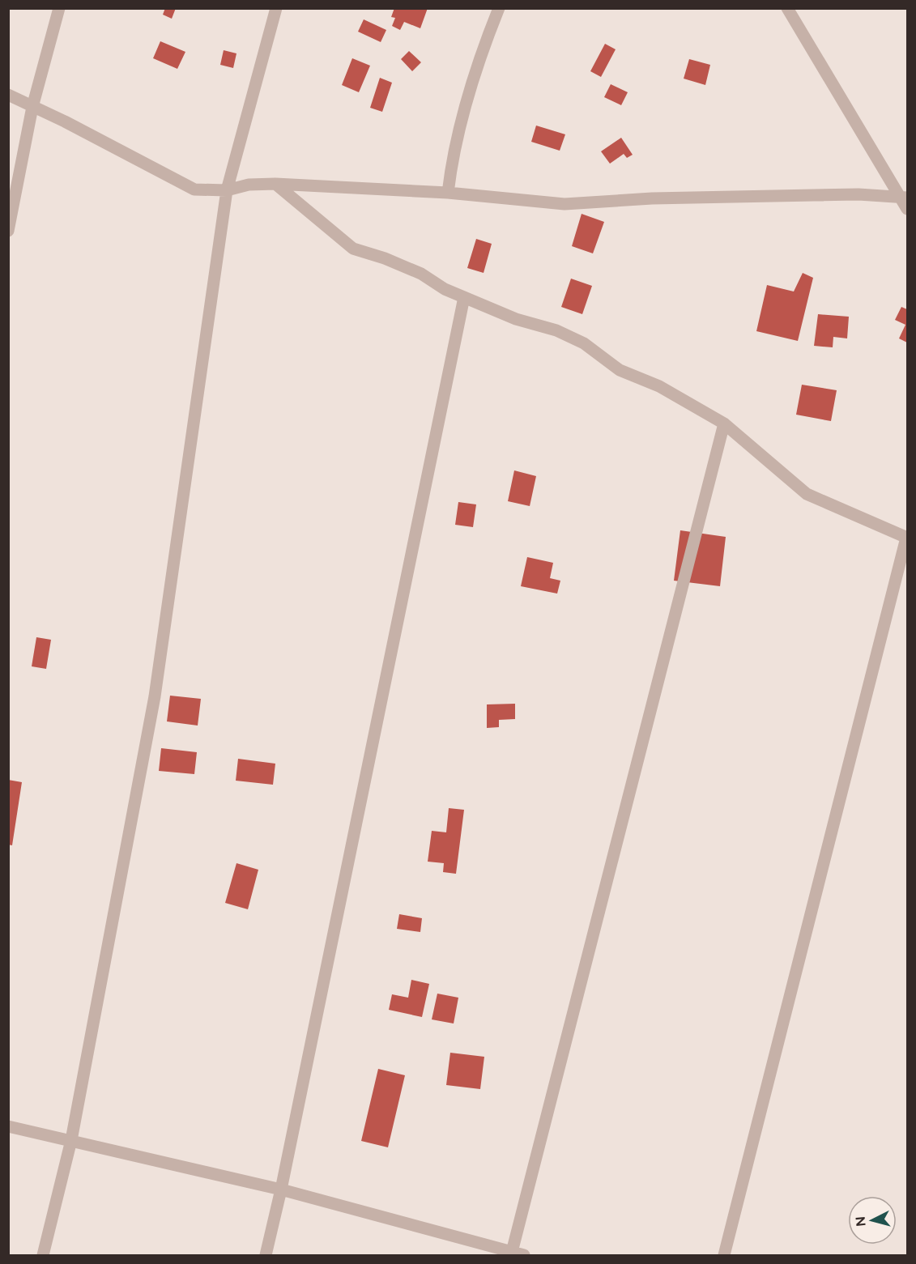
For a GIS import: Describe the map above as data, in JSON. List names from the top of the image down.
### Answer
{
  "north": "left"
}
